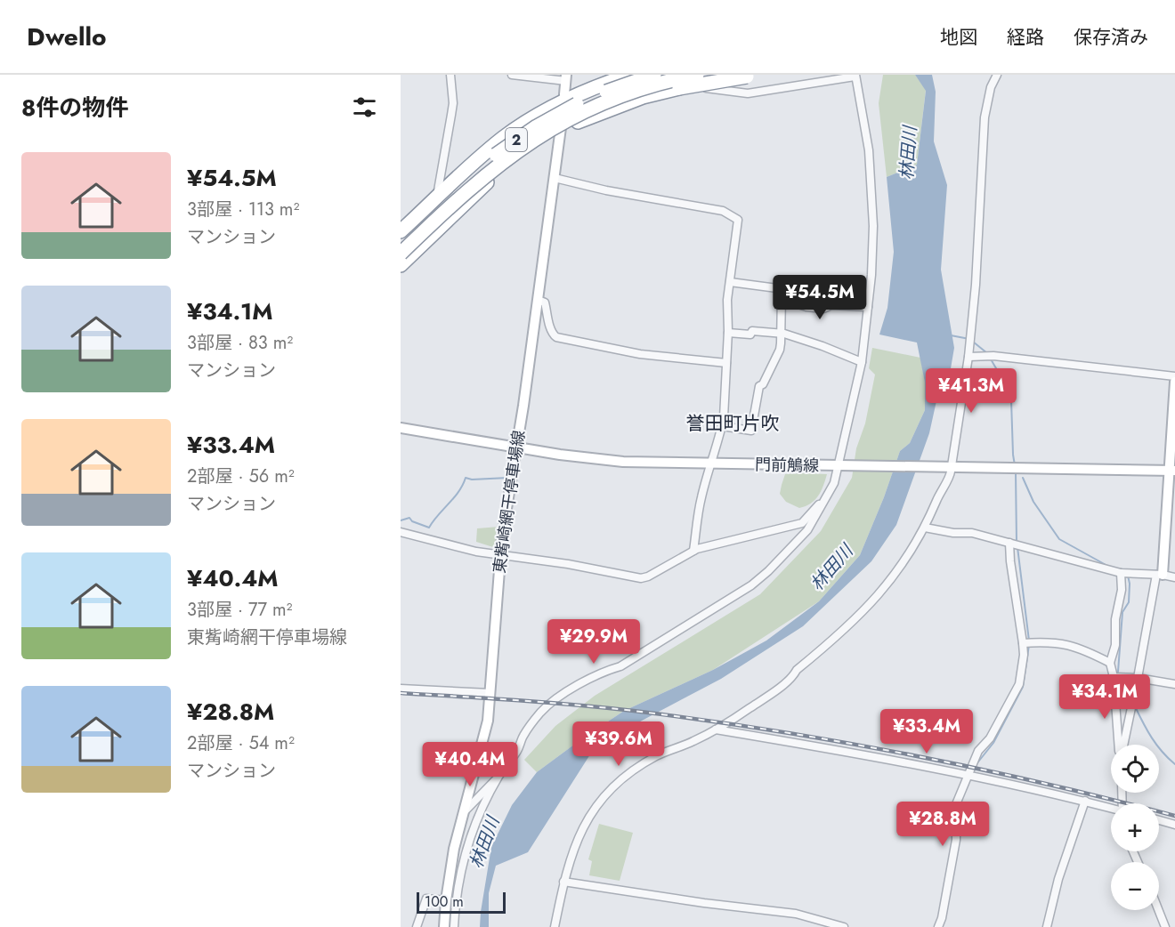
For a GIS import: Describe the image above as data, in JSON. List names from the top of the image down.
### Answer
{
  "streets": {
    "highway": ["2"],
    "main road": ["門前鵤線", "東觜崎網干停車場線"]
  },
  "crossings": [
    ["門前鵤線", "東觜崎網干停車場線"]
  ],
  "districts": ["誉田町片吹"],
  "water": ["林田川"],
  "scale_bar": "100 m",
  "page": {
    "header": "Dwello",
    "nav": ["地図", "経路", "保存済み"],
    "heading": "8件の物件",
    "list": [
      {
        "name": "¥54.5M",
        "note": "3部屋 · 113 m² · マンション"
      },
      {
        "name": "¥34.1M",
        "note": "3部屋 · 83 m² · マンション"
      },
      {
        "name": "¥33.4M",
        "note": "2部屋 · 56 m² · マンション"
      },
      {
        "name": "¥40.4M",
        "note": "3部屋 · 77 m² · 東觜崎網干停車場線"
      },
      {
        "name": "¥28.8M",
        "note": "2部屋 · 54 m² · マンション"
      }
    ],
    "price": [
      "¥54.5M",
      "¥41.3M",
      "¥29.9M",
      "¥34.1M",
      "¥33.4M",
      "¥39.6M",
      "¥40.4M",
      "¥28.8M"
    ],
    "map_buttons": ["+", "−"],
    "scale": "100 m"
  }
}
